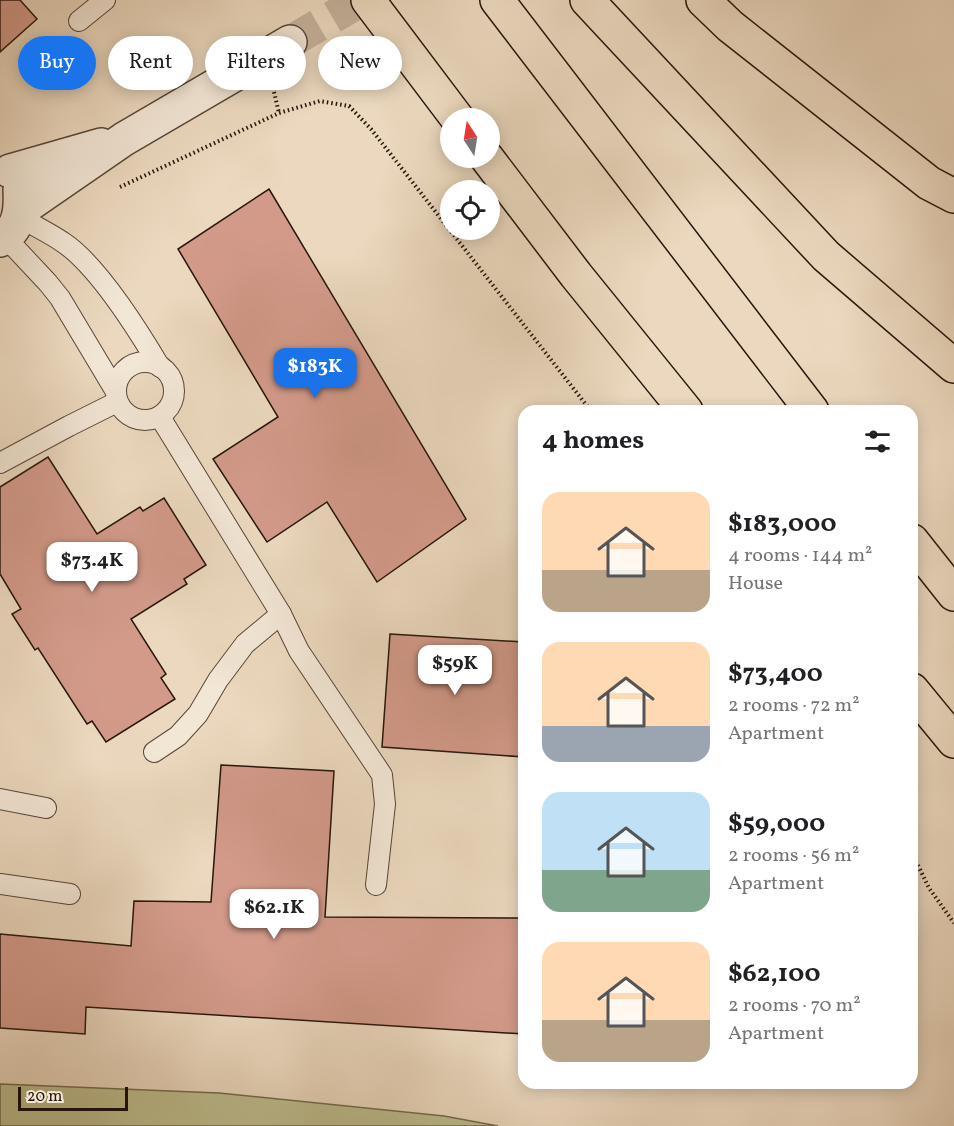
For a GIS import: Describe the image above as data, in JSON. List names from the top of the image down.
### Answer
{
  "scale_bar": "20 m",
  "north": "top",
  "page": {
    "chip": [
      "Buy",
      "Rent",
      "Filters",
      "New"
    ],
    "price": [
      "$183K",
      "$73.4K",
      "$59K",
      "$62.1K"
    ],
    "heading": "4 homes",
    "list": [
      {
        "name": "$183,000",
        "note": "4 rooms · 144 m² · House"
      },
      {
        "name": "$73,400",
        "note": "2 rooms · 72 m² · Apartment"
      },
      {
        "name": "$59,000",
        "note": "2 rooms · 56 m² · Apartment"
      },
      {
        "name": "$62,100",
        "note": "2 rooms · 70 m² · Apartment"
      }
    ],
    "scale": "20 m"
  }
}
